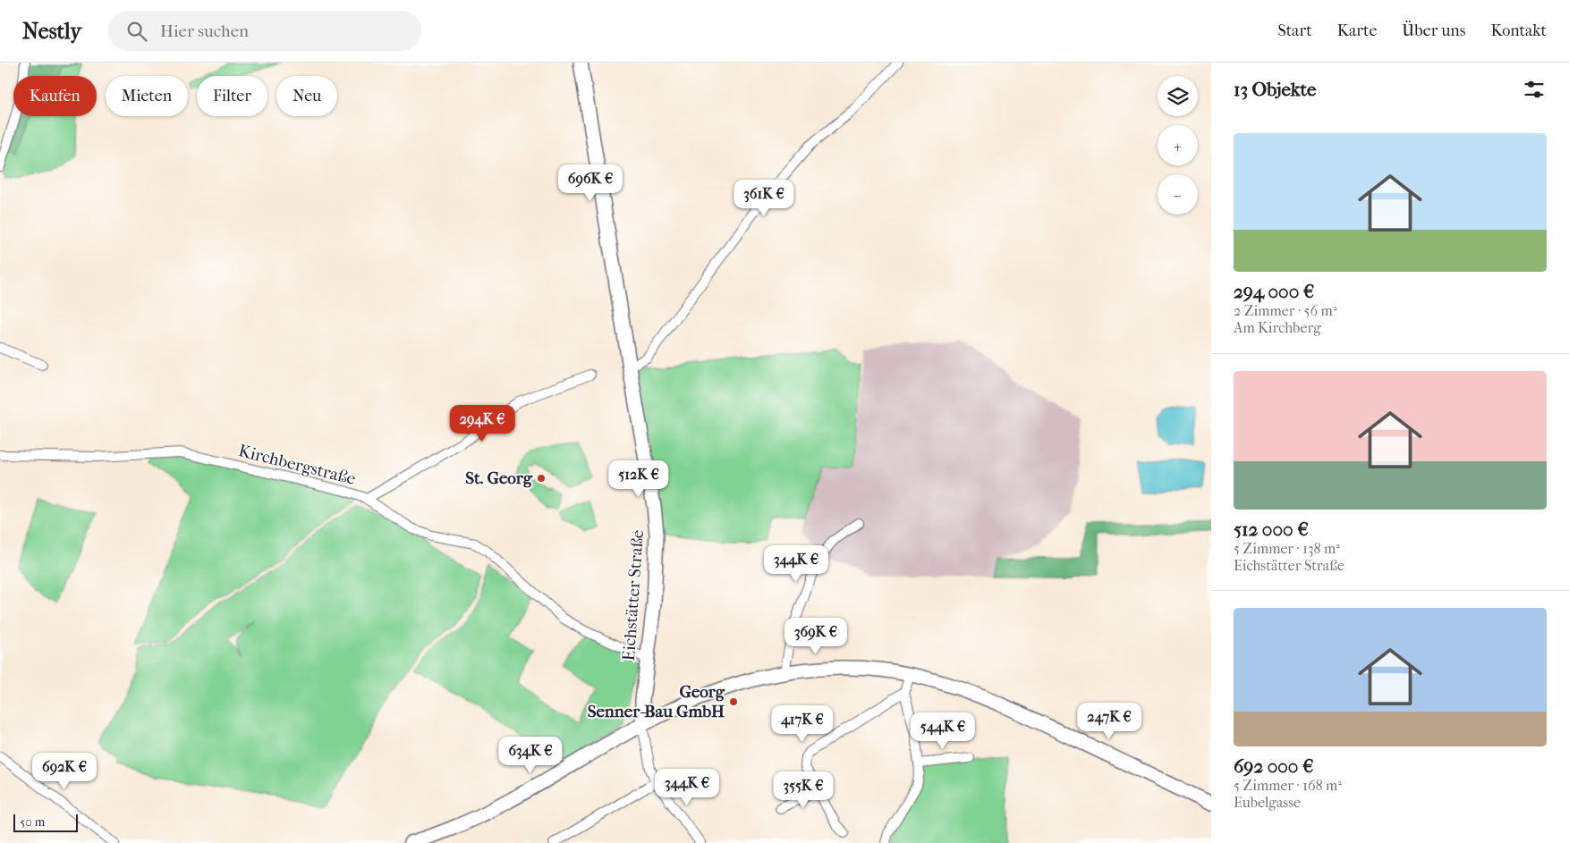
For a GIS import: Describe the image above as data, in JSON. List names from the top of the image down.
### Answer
{
  "streets": {
    "main road": ["Eichstätter Straße"],
    "street": ["Kirchbergstraße"]
  },
  "crossings": [
    ["Kirchbergstraße", "Eichstätter Straße"]
  ],
  "places": ["St. Georg", "Georg Senner-Bau GmbH"],
  "scale_bar": "50 m",
  "page": {
    "header": "Nestly",
    "search": "Hier suchen",
    "nav": [
      "Start",
      "Karte",
      "Über uns",
      "Kontakt"
    ],
    "heading": "13 Objekte",
    "map_buttons": ["+", "−"],
    "chip": [
      "Kaufen",
      "Mieten",
      "Filter",
      "Neu"
    ],
    "list": [
      {
        "name": "294 000 €",
        "note": "2 Zimmer · 56 m² · Am Kirchberg"
      },
      {
        "name": "512 000 €",
        "note": "5 Zimmer · 138 m² · Eichstätter Straße"
      },
      {
        "name": "692 000 €",
        "note": "5 Zimmer · 168 m² · Eubelgasse"
      }
    ],
    "price": [
      "696K €",
      "361K €",
      "294K €",
      "512K €",
      "344K €",
      "369K €",
      "247K €",
      "417K €",
      "544K €",
      "634K €",
      "692K €",
      "344K €",
      "355K €"
    ],
    "scale": "50 m"
  }
}
